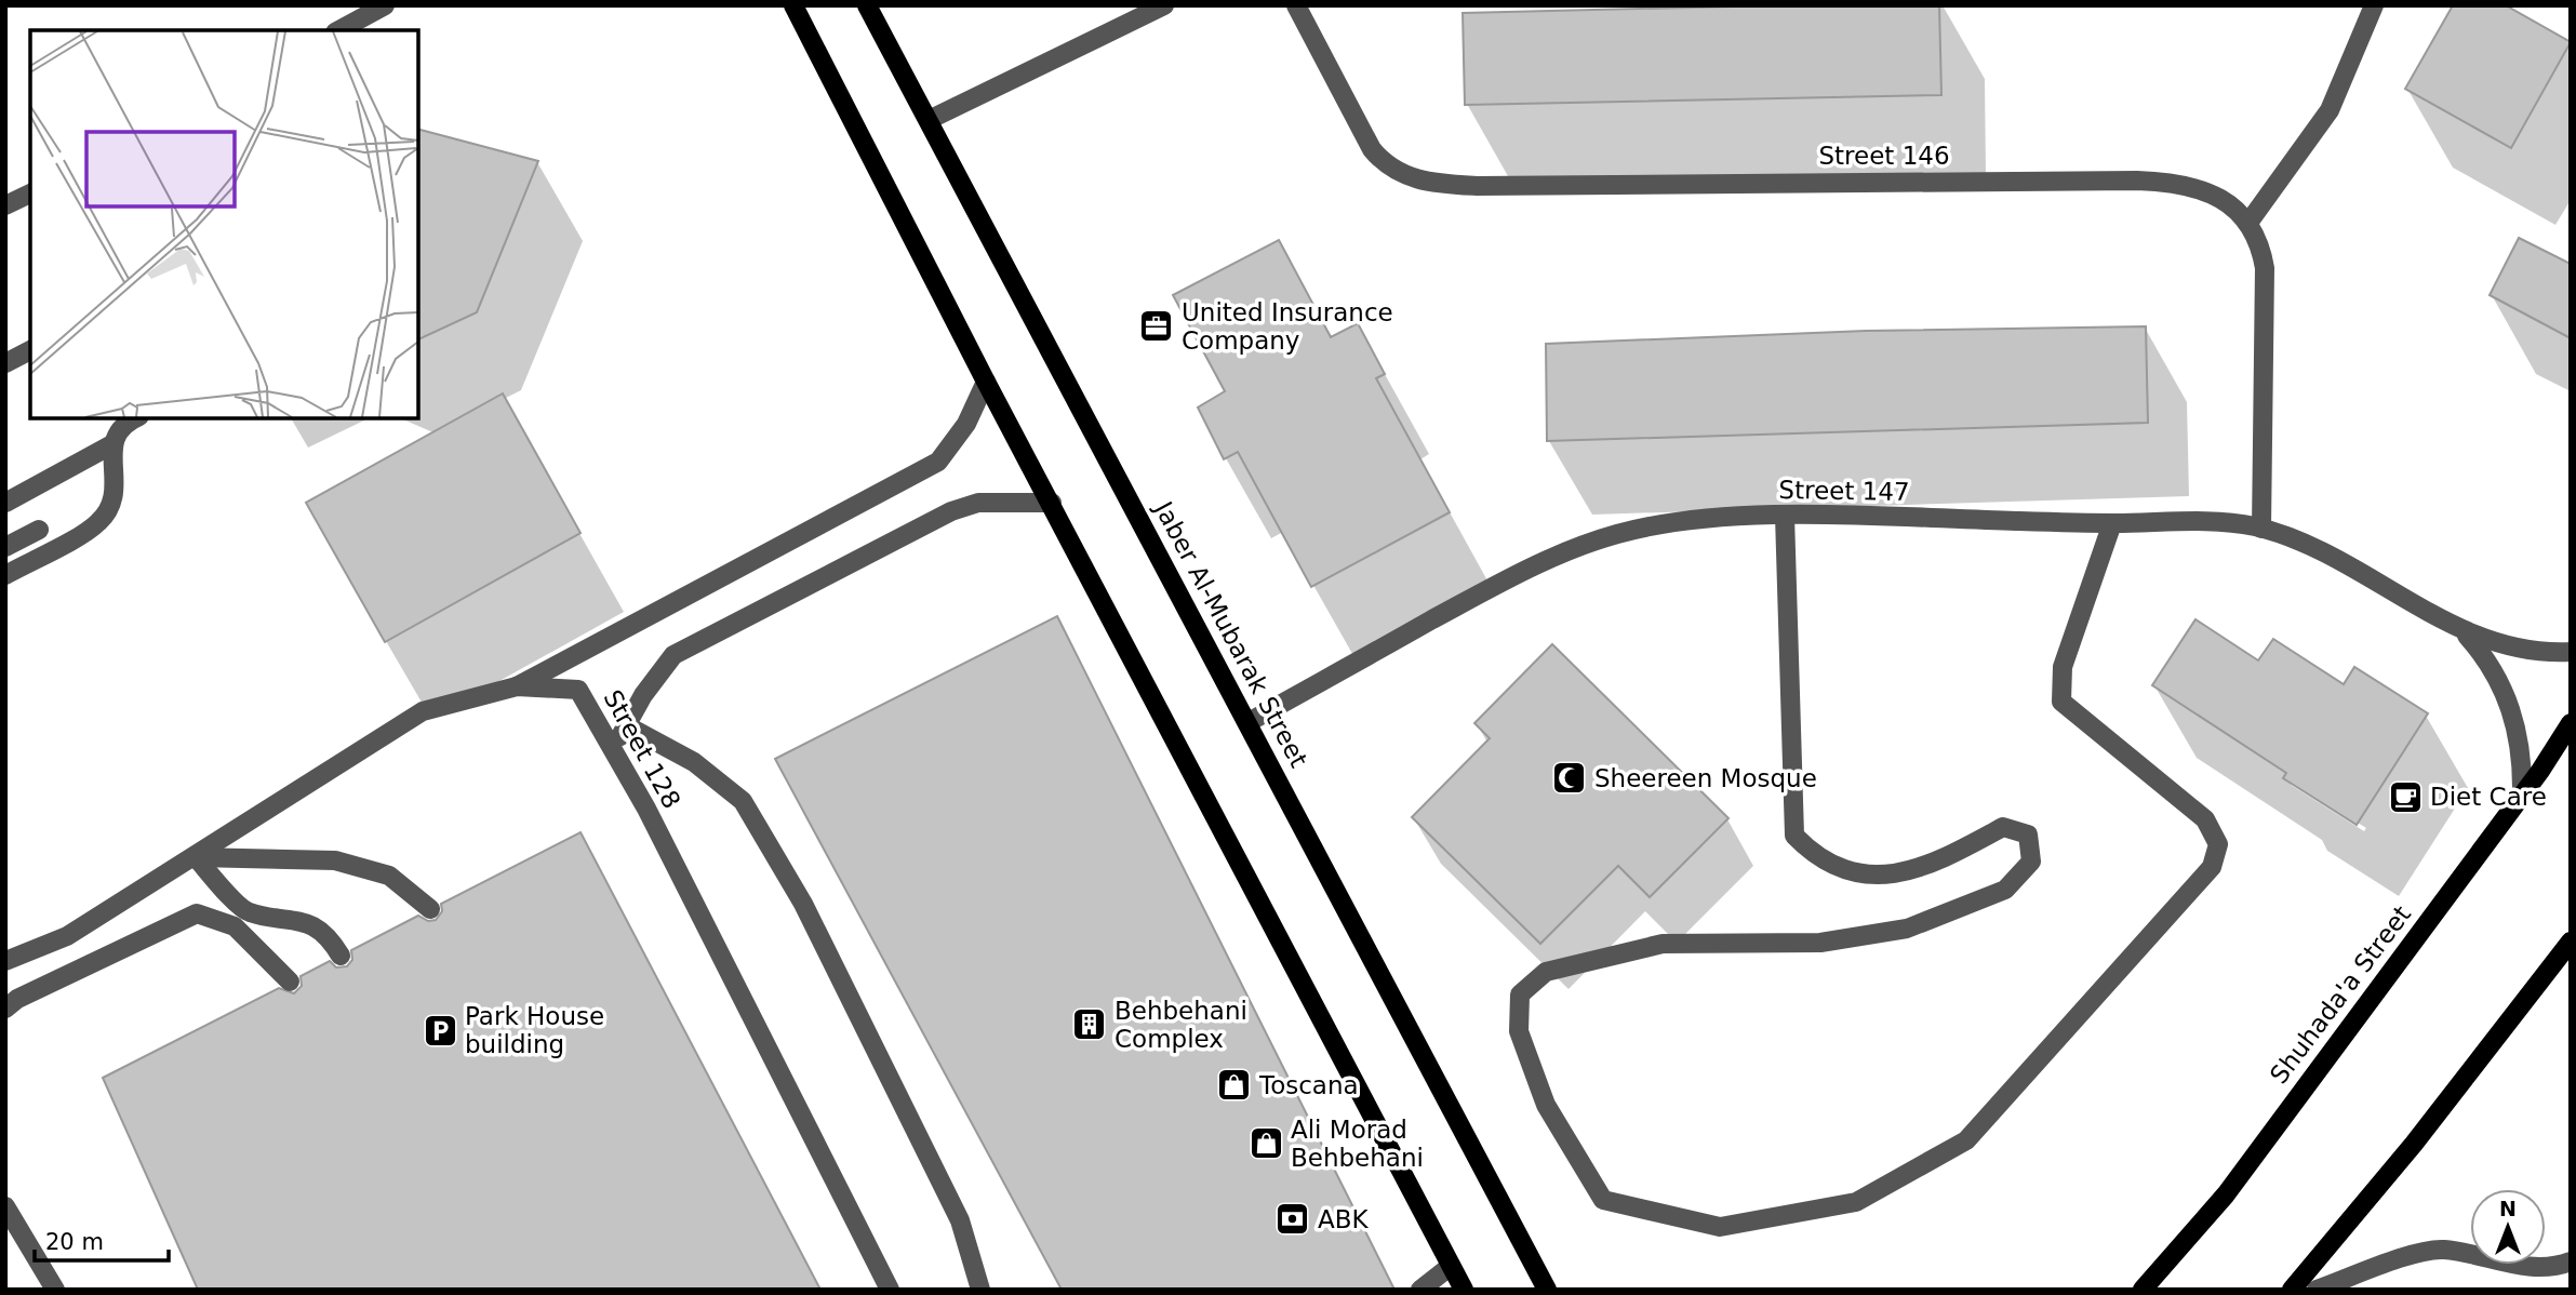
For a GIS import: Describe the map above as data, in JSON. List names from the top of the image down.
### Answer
{
  "streets": {
    "main road": ["Jaber Al-Mubarak Street", "Shuhada'a Street"],
    "street": ["Street 146", "Street 147", "Street 128"]
  },
  "crossings": [
    ["Street 146", "Street 147"],
    ["Street 147", "Jaber Al-Mubarak Street"],
    ["Street 147", "Shuhada'a Street"]
  ],
  "places": {
    "office": ["United Insurance Company"],
    "mosque": ["Sheereen Mosque"],
    "cafe": ["Diet Care"],
    "building": ["Behbehani Complex"],
    "parking": ["Park House building"],
    "shop": ["Toscana", "Ali Morad Behbehani"],
    "bank": ["ABK"]
  },
  "scale_bar": "20 m",
  "north": "top"
}
